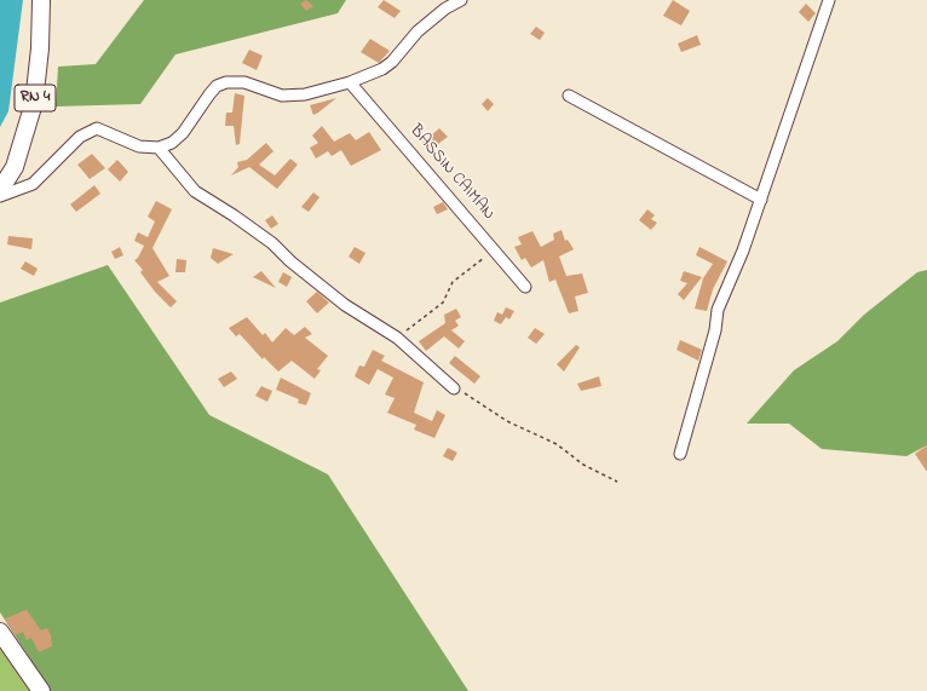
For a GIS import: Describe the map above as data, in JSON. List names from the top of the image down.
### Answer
{
  "streets": {
    "main road": ["RN 4"],
    "street": ["BASSIN CAIMAN"]
  }
}
